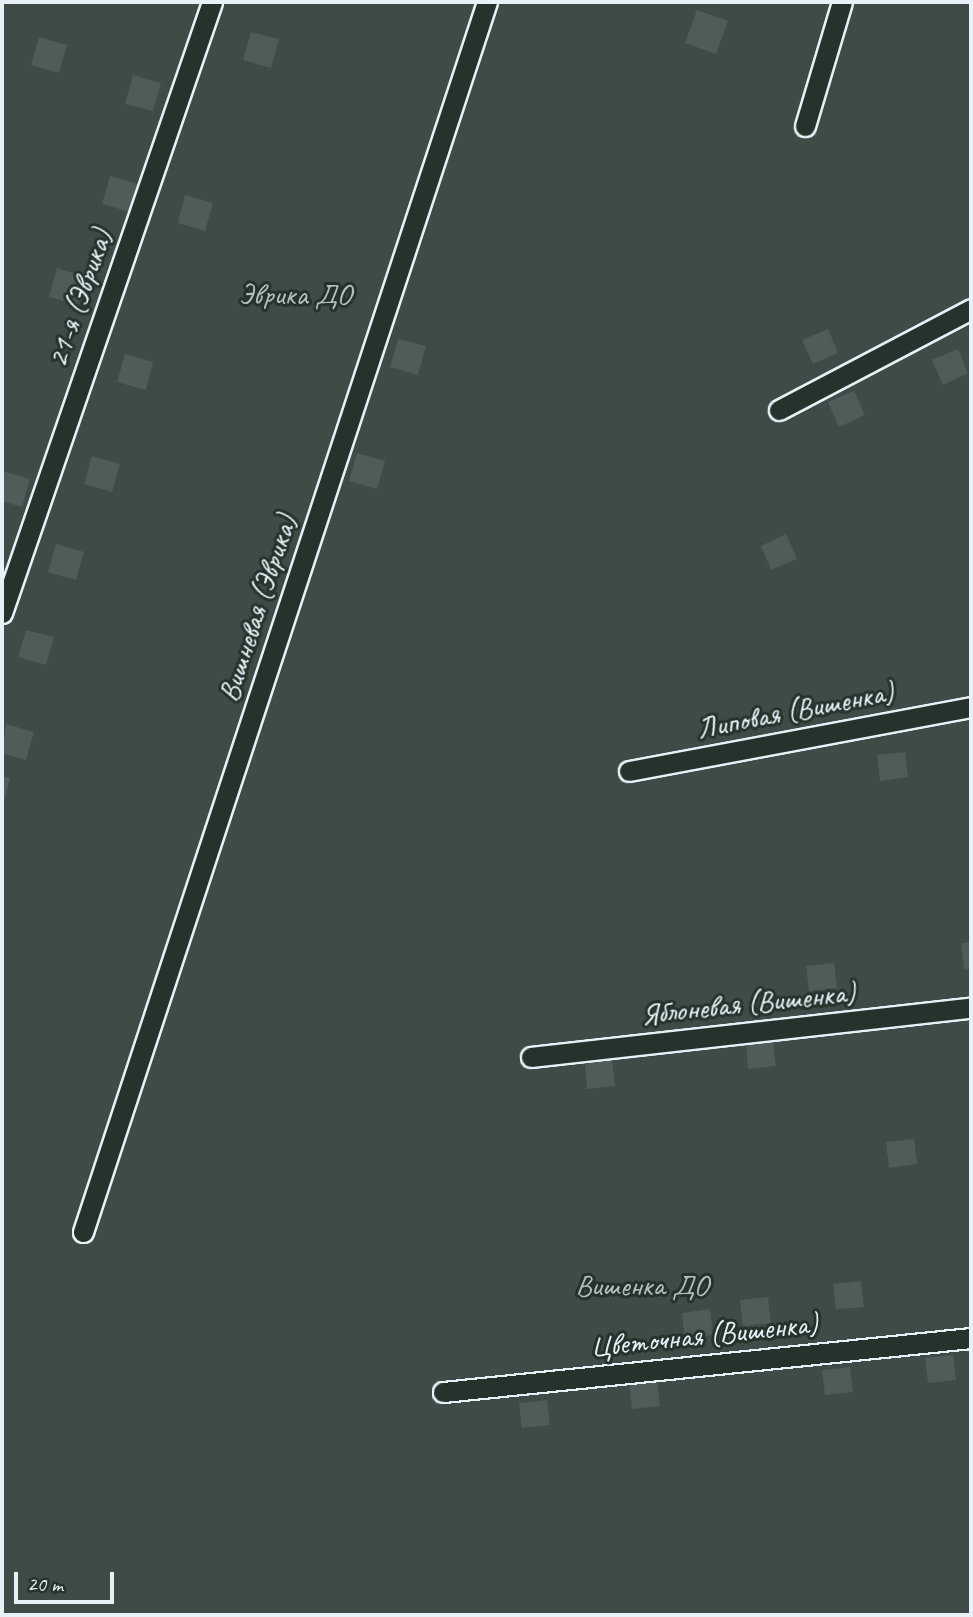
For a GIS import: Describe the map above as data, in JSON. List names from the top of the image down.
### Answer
{
  "streets": {
    "lane": [
      "21-я (Эврика)",
      "Вишневая (Эврика)",
      "Липовая (Вишенка)",
      "Яблоневая (Вишенка)",
      "Цветочная (Вишенка)"
    ]
  },
  "parks": ["Эврика ДО", "Вишенка ДО"],
  "scale_bar": "20 m"
}
